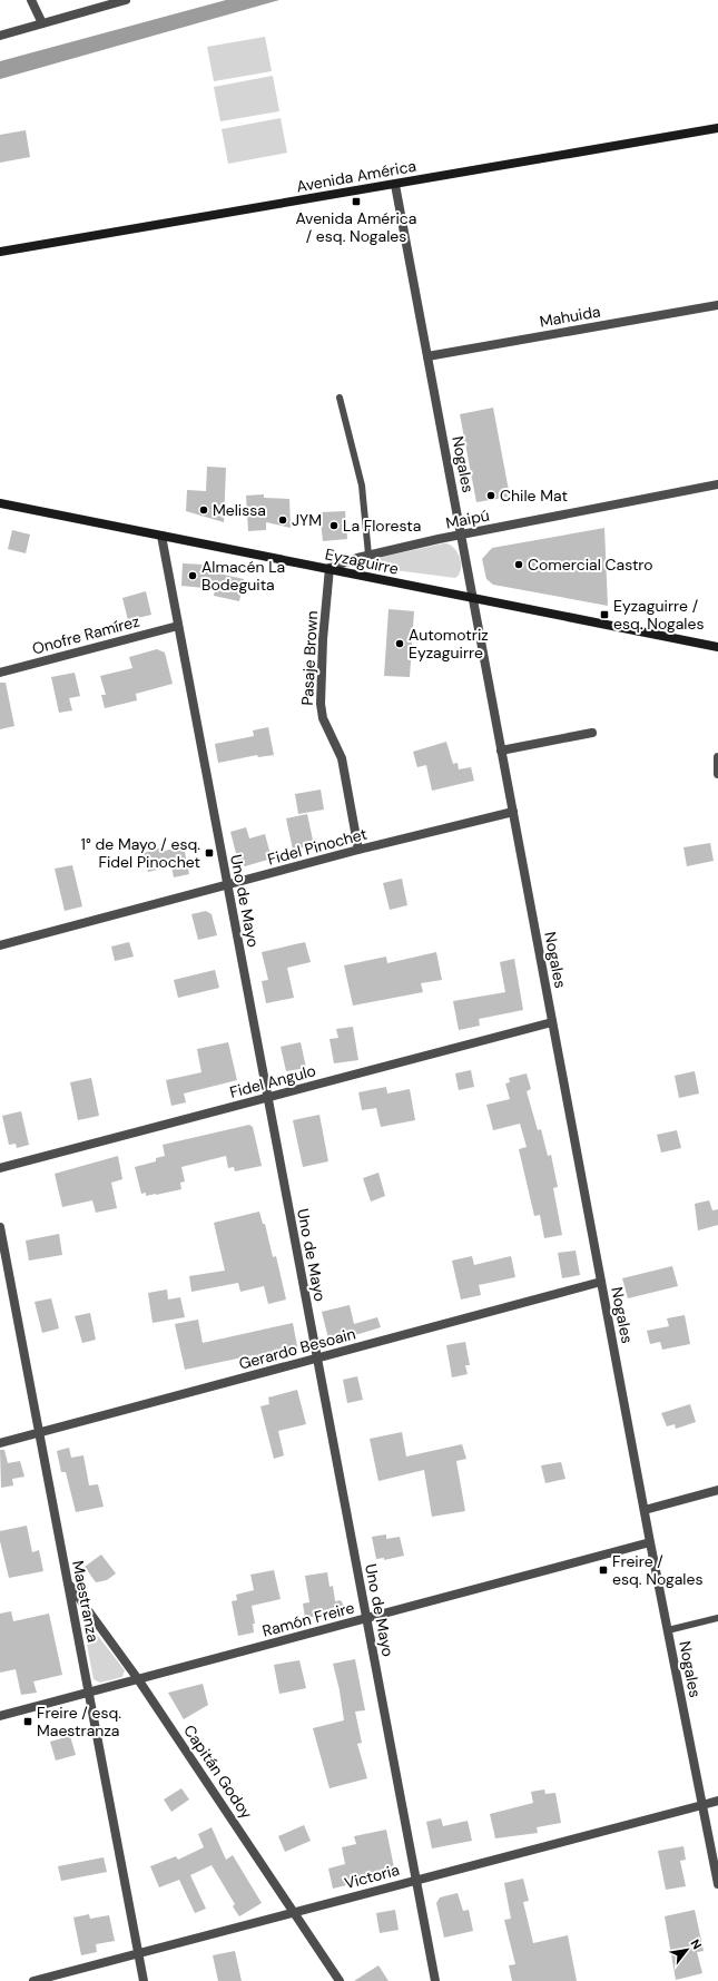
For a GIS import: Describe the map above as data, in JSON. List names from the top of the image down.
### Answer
{
  "streets": {
    "main road": ["Avenida América", "Eyzaguirre"],
    "street": [
      "Mahuida",
      "Nogales",
      "Maipú",
      "Onofre Ramírez",
      "Pasaje Brown",
      "Fidel Pinochet",
      "Uno de Mayo",
      "Fidel Angulo",
      "Gerardo Besoain",
      "Maestranza",
      "Ramón Freire",
      "Capitán Godoy",
      "Victoria"
    ]
  },
  "crossings": [
    ["Avenida América", "Nogales"],
    ["Mahuida", "Nogales"],
    ["Nogales", "Maipú"],
    ["Nogales", "Eyzaguirre"],
    ["Nogales", "Fidel Pinochet"],
    ["Nogales", "Fidel Angulo"],
    ["Nogales", "Gerardo Besoain"],
    ["Nogales", "Ramón Freire"],
    ["Nogales", "Victoria"],
    ["Maipú", "Eyzaguirre"],
    ["Maipú", "Pasaje Brown"],
    ["Eyzaguirre", "Pasaje Brown"],
    ["Eyzaguirre", "Uno de Mayo"],
    ["Onofre Ramírez", "Uno de Mayo"],
    ["Pasaje Brown", "Fidel Pinochet"],
    ["Fidel Pinochet", "Uno de Mayo"],
    ["Uno de Mayo", "Fidel Angulo"],
    ["Uno de Mayo", "Gerardo Besoain"],
    ["Uno de Mayo", "Ramón Freire"],
    ["Uno de Mayo", "Victoria"],
    ["Gerardo Besoain", "Maestranza"],
    ["Maestranza", "Ramón Freire"],
    ["Maestranza", "Capitán Godoy"],
    ["Maestranza", "Victoria"],
    ["Ramón Freire", "Capitán Godoy"],
    ["Capitán Godoy", "Victoria"]
  ],
  "places": {
    "transit": [
      "Avenida América / esq. Nogales",
      "Eyzaguirre / esq. Nogales",
      "1° de Mayo / esq. Fidel Pinochet",
      "Freire / esq. Nogales",
      "Freire / esq. Maestranza"
    ],
    "other": [
      "Chile Mat",
      "Melissa",
      "JYM",
      "La Floresta",
      "Comercial Castro",
      "Almacén La Bodeguita",
      "Automotriz Eyzaguirre"
    ]
  },
  "north": "top right"
}
